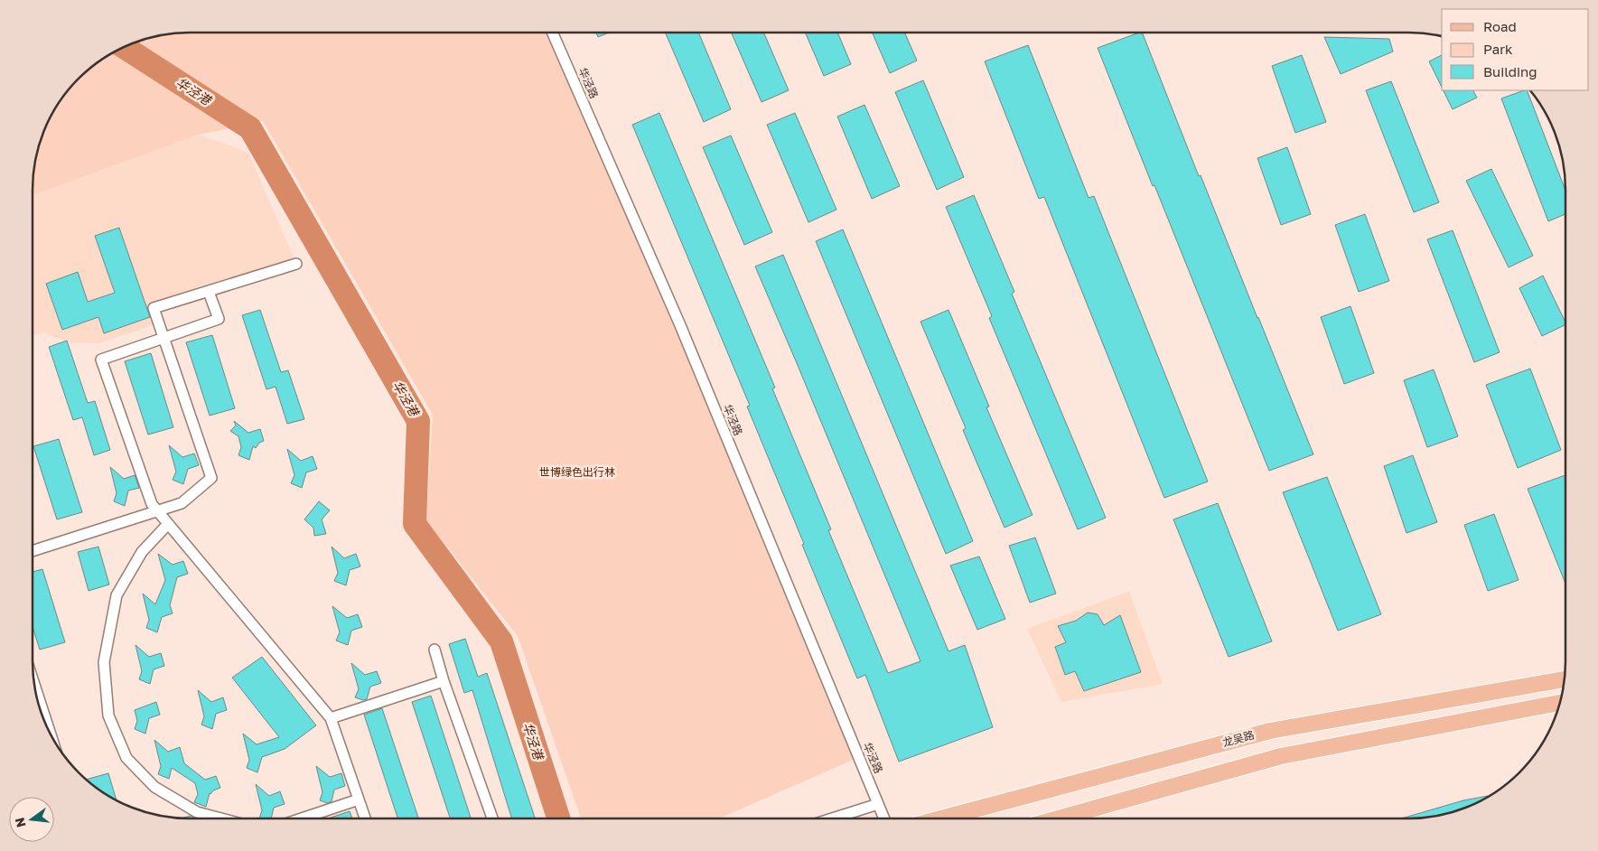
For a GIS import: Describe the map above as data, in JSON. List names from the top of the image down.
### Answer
{
  "streets": {
    "main road": ["龙吴路"],
    "street": ["华泾路"]
  },
  "water": ["华泾港"],
  "parks": ["世博绿色出行林"],
  "legend": ["Road", "Park", "Building"],
  "north": "left"
}
